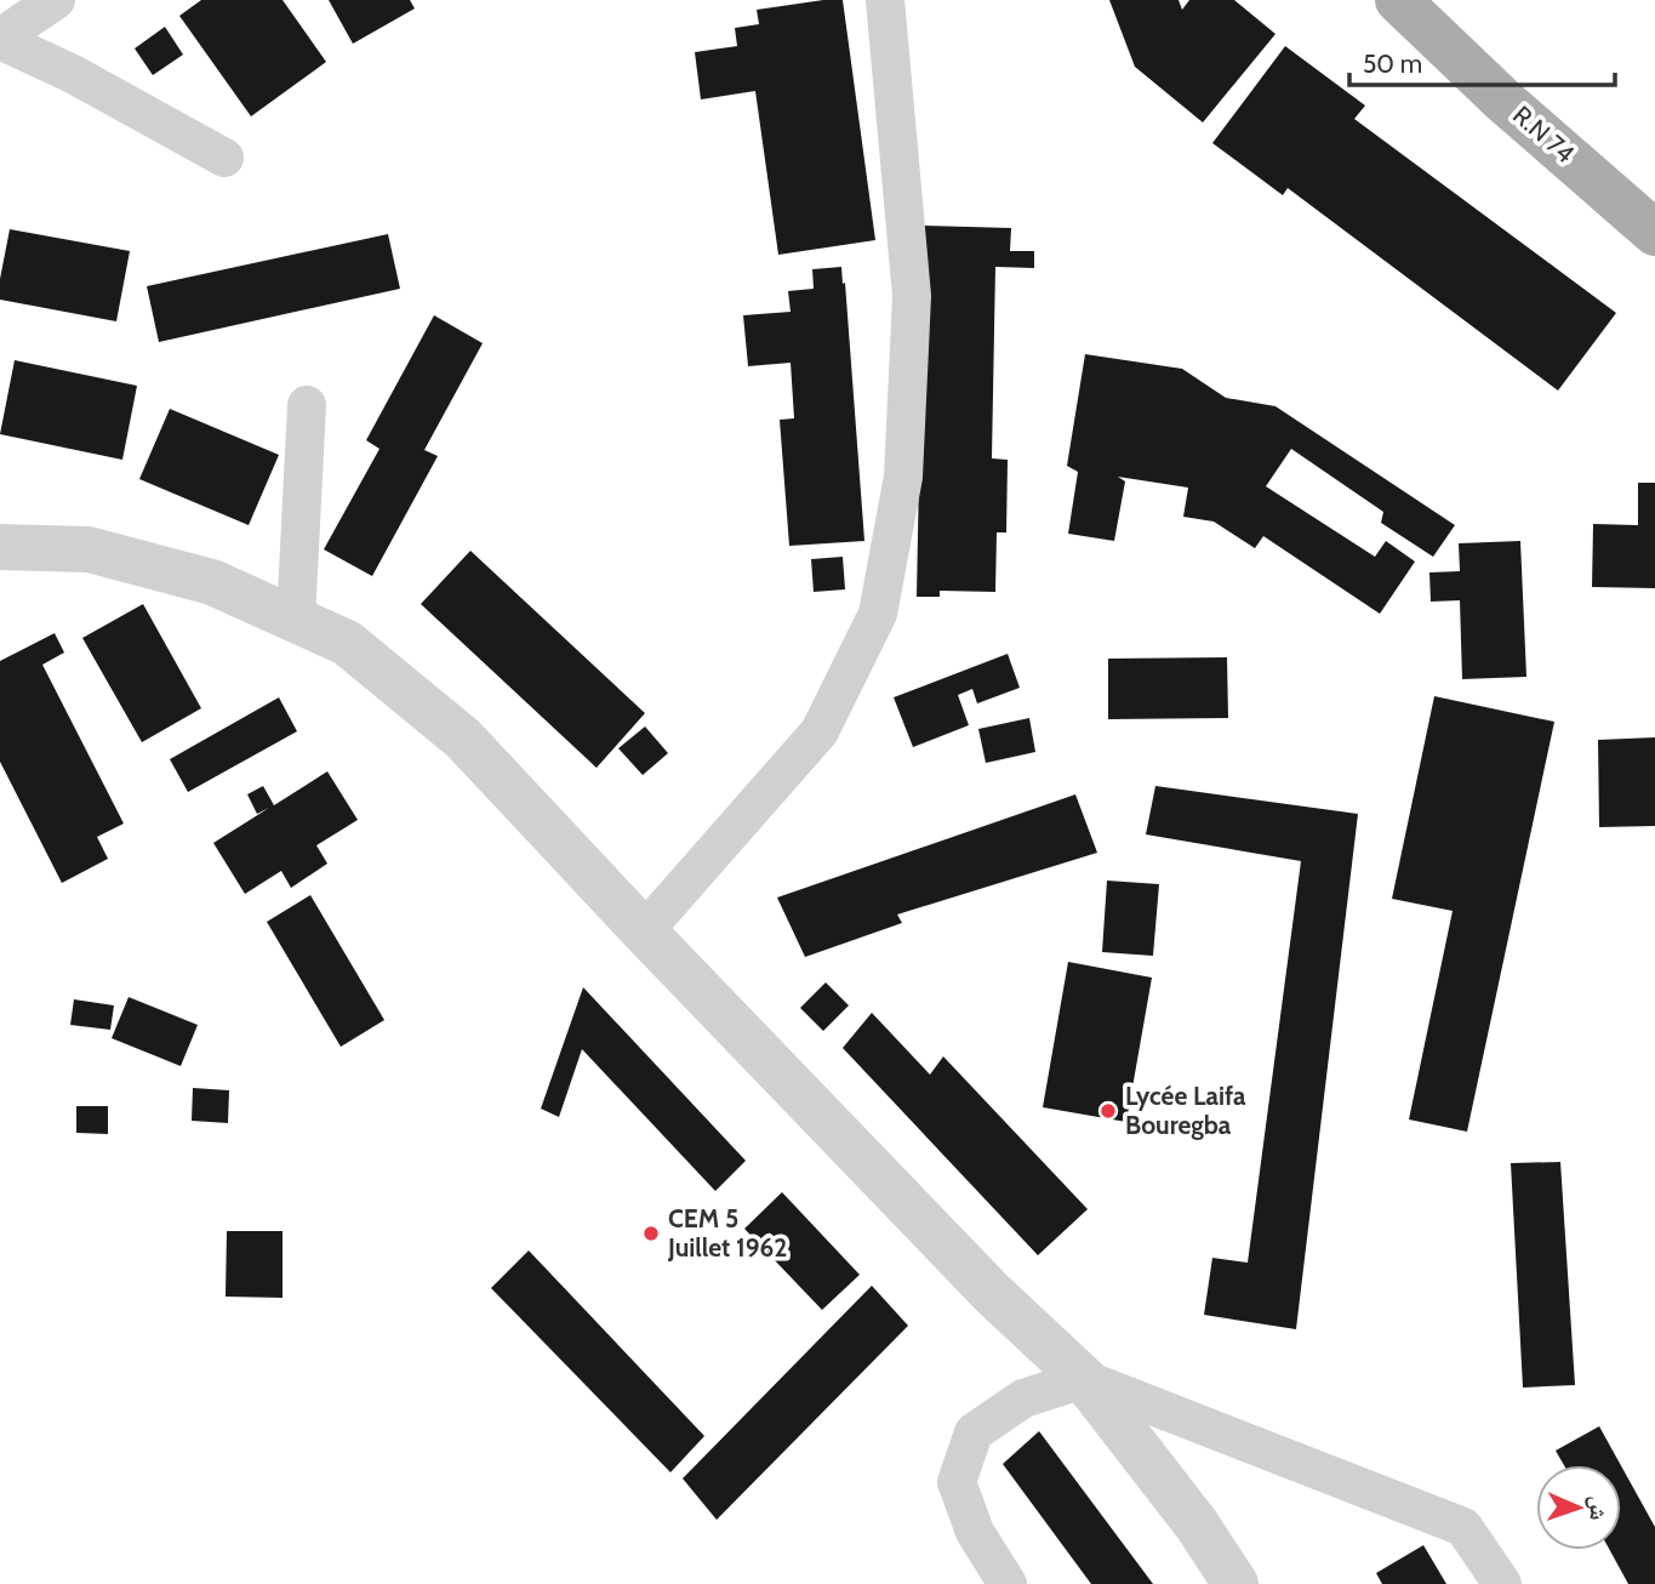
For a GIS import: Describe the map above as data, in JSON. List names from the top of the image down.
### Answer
{
  "streets": {
    "main road": ["R.N 74"]
  },
  "places": ["Lycée Laifa Bouregba", "CEM 5 Juillet 1962"],
  "scale_bar": "50 m",
  "north": "right"
}
